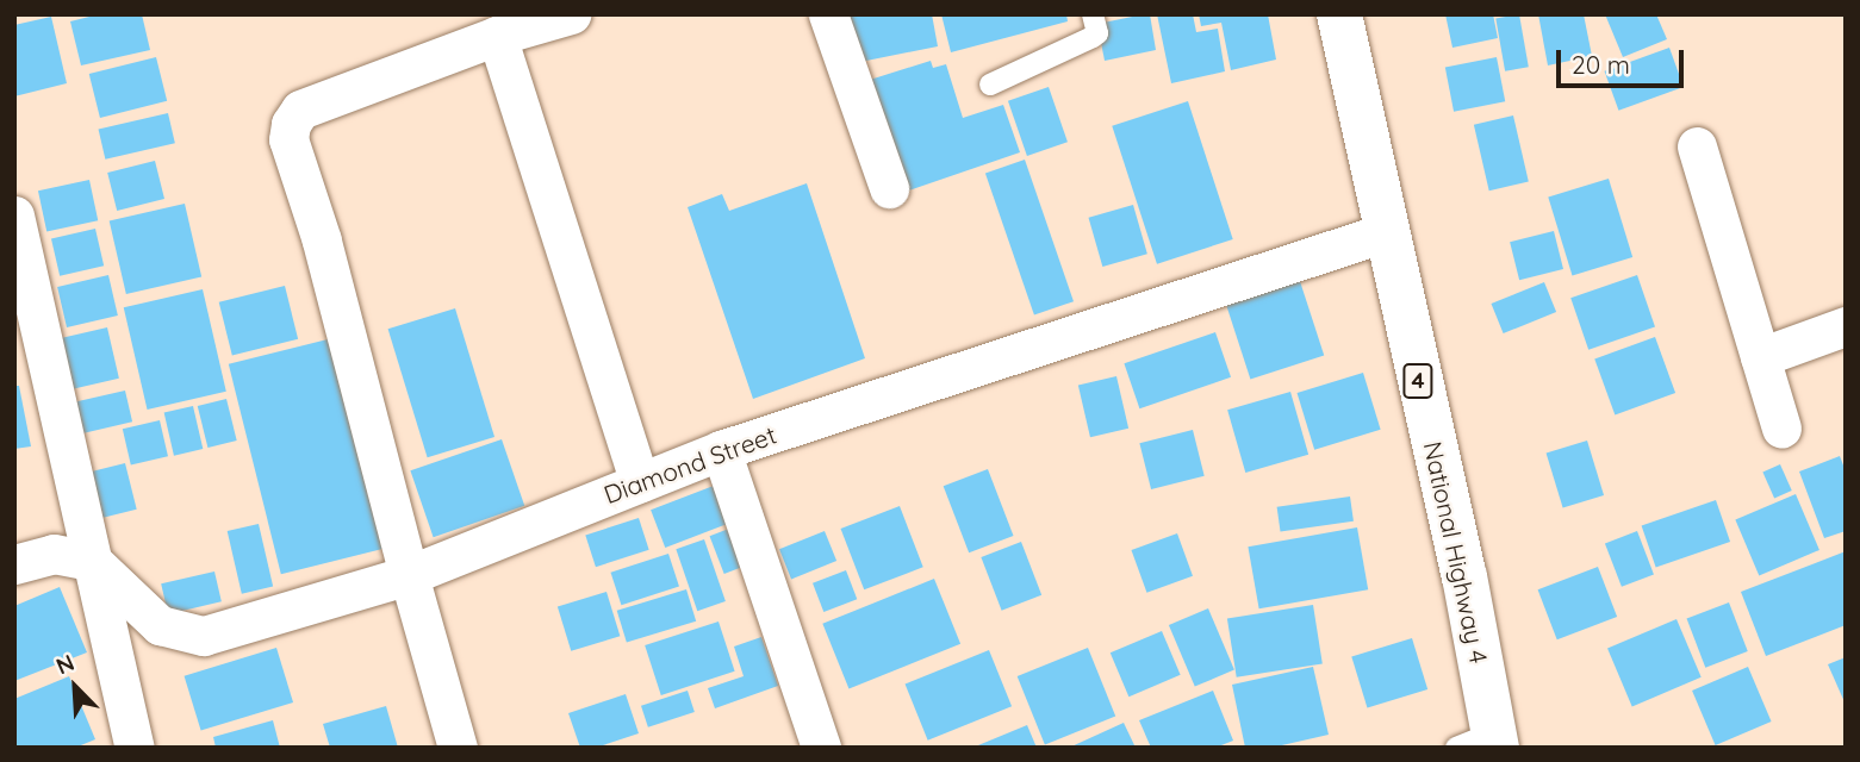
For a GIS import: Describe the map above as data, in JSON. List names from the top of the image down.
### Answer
{
  "streets": {
    "main road": ["4", "National Highway 4"],
    "street": ["Diamond Street"]
  },
  "crossings": [
    ["Diamond Street", "National Highway 4"]
  ],
  "scale_bar": "20 m",
  "north": "top left"
}
